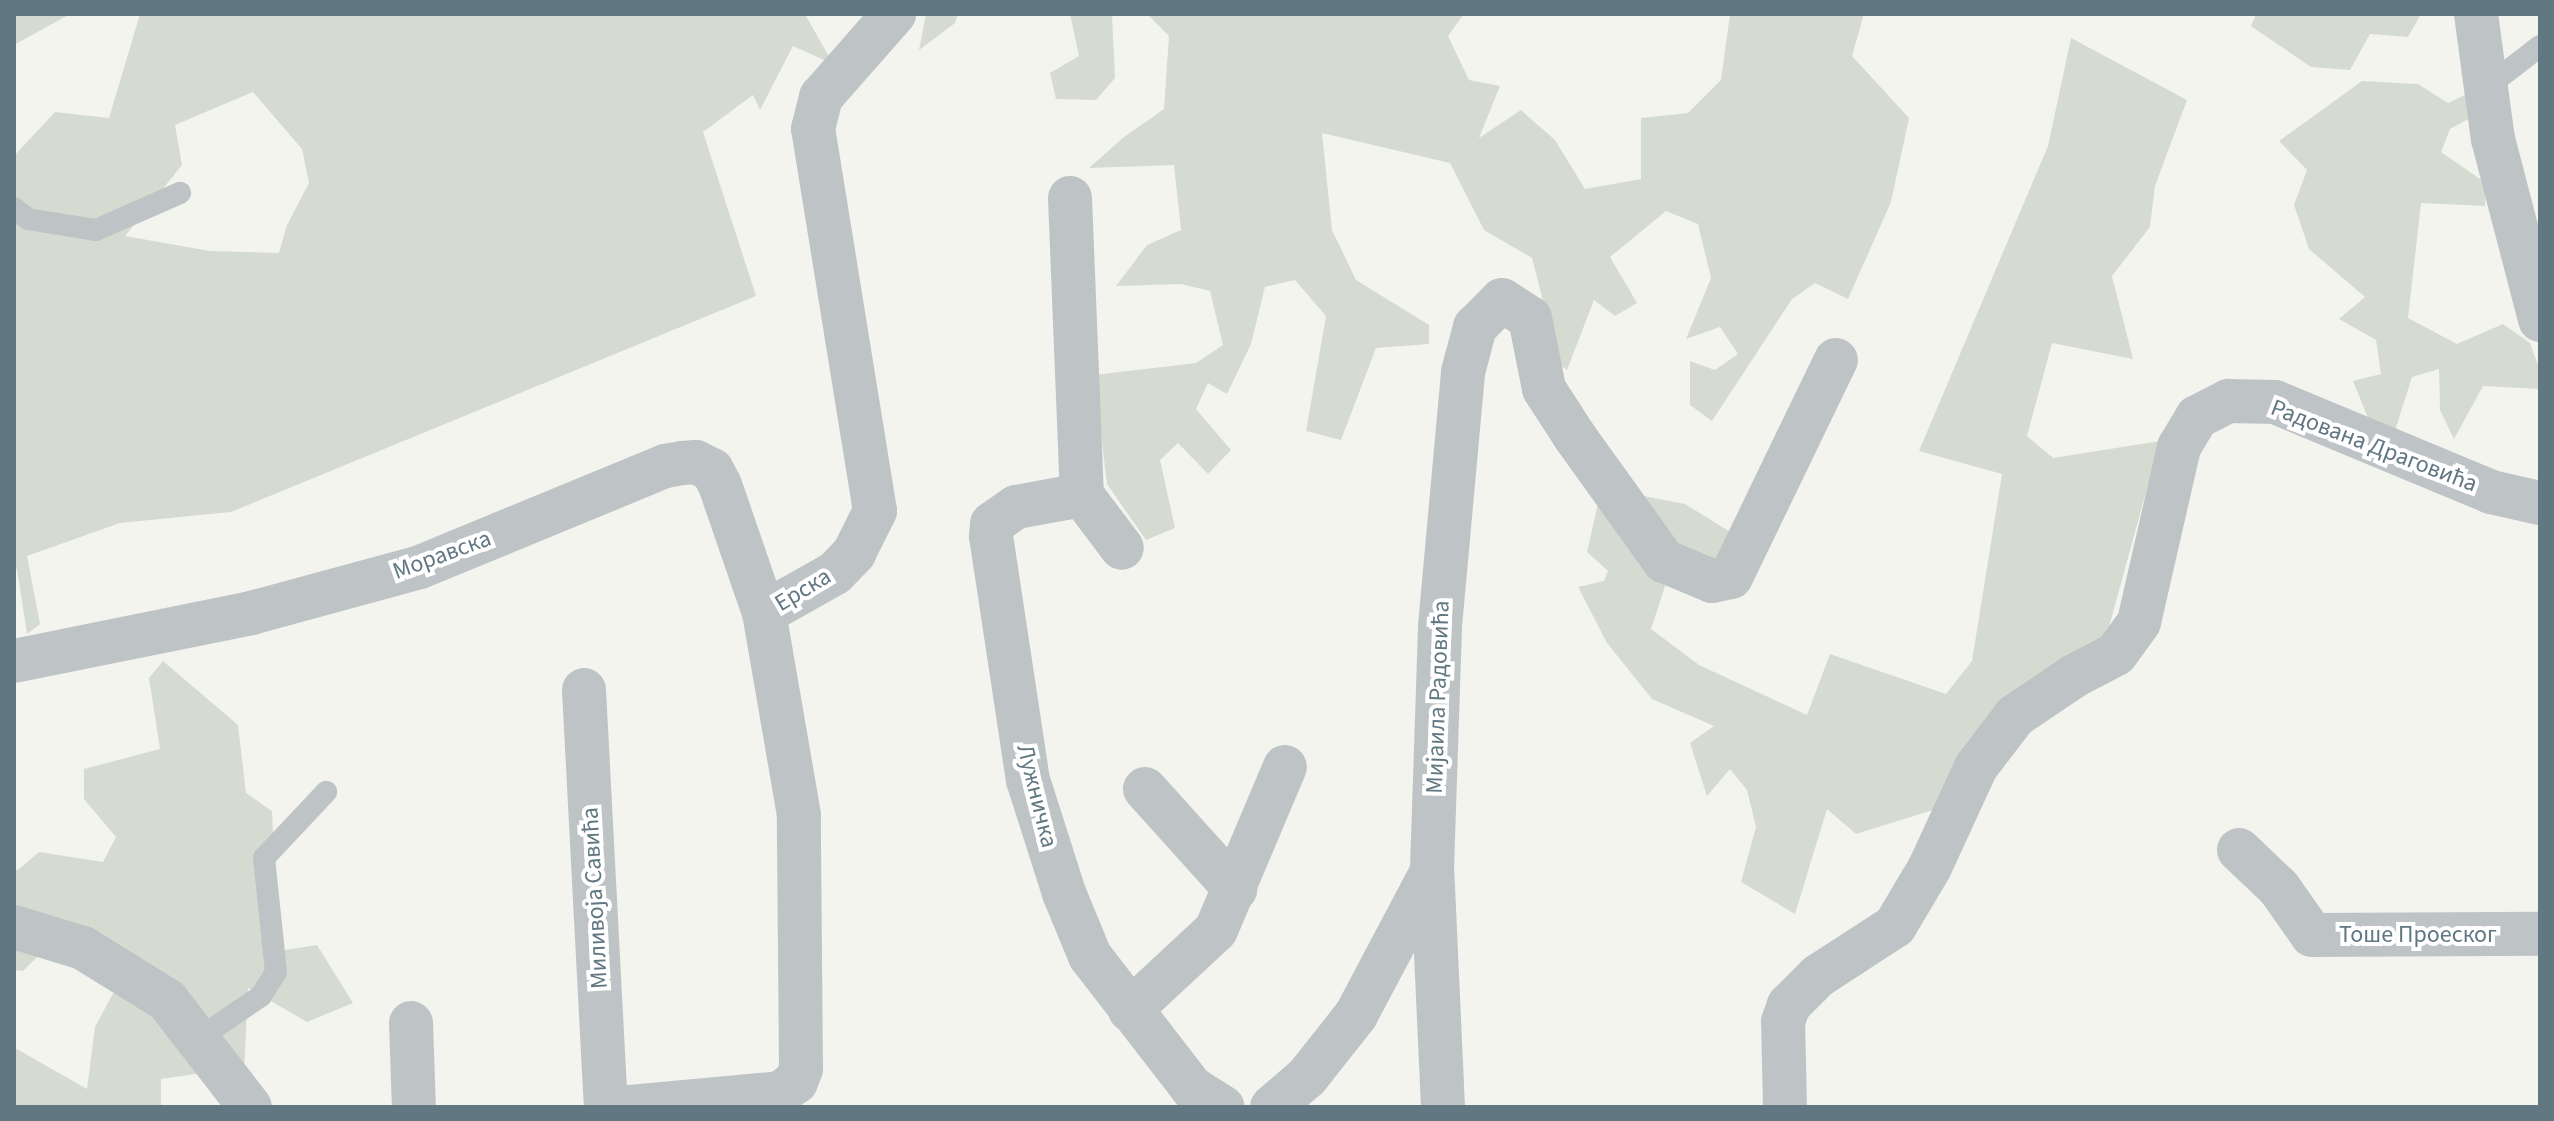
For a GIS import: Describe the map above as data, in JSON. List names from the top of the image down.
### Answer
{
  "streets": {
    "street": [
      "Радована Драговића",
      "Моравска",
      "Ерска",
      "Мијаила Радовића",
      "Лужничка",
      "Миливоја Савића",
      "Тоше Проеског"
    ]
  },
  "crossings": [
    ["Моравска", "Ерска"]
  ]
}
